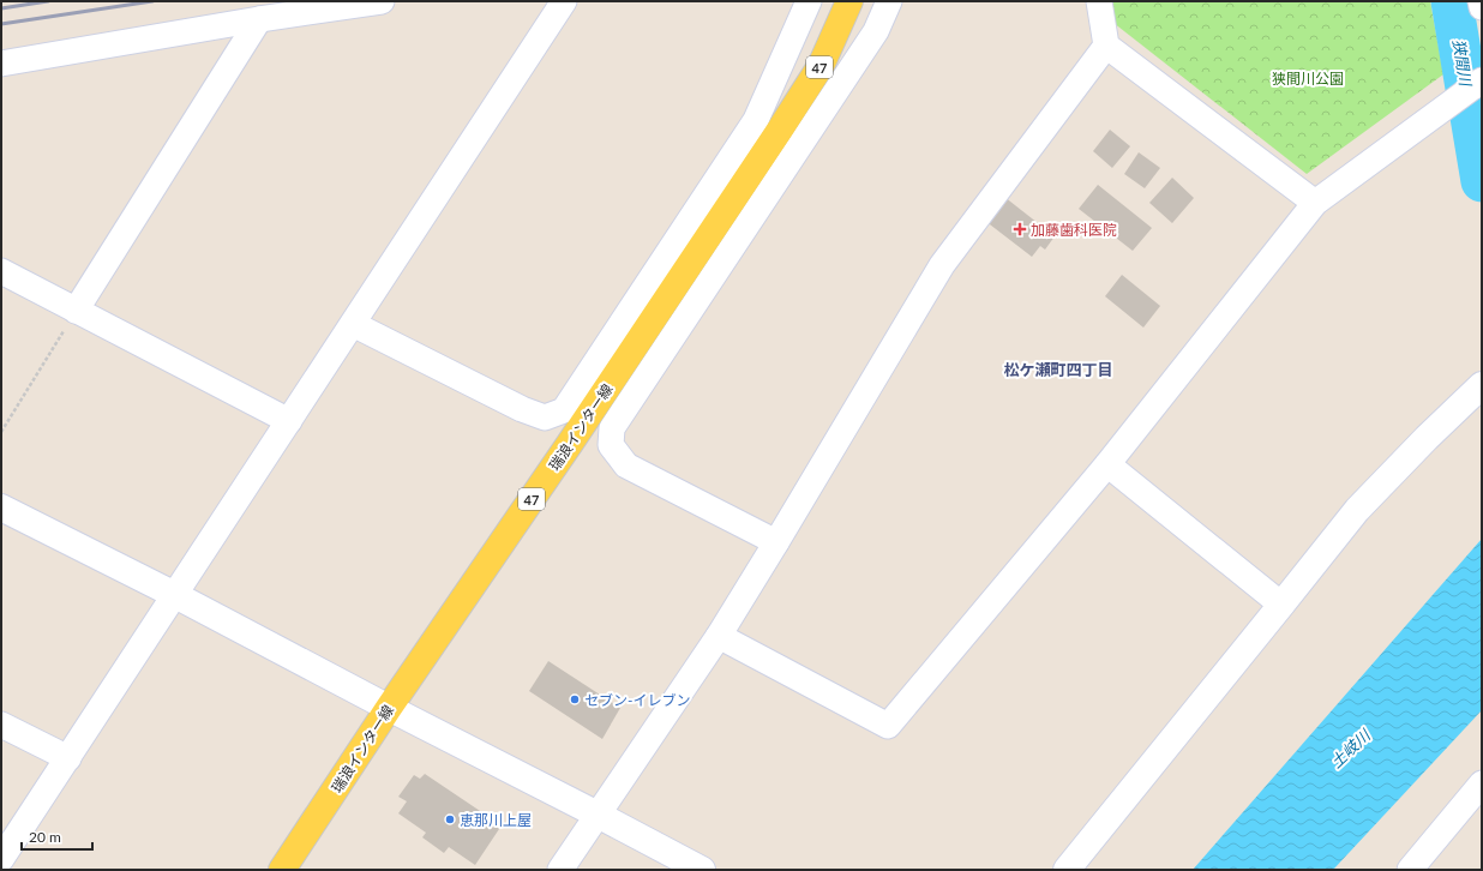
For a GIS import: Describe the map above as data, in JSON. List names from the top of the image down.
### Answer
{
  "streets": {
    "main road": ["47", "瑞浪インター線"]
  },
  "districts": ["松ケ瀬町四丁目"],
  "water": ["狭間川", "土岐川"],
  "parks": ["狭間川公園"],
  "places": {
    "health": ["加藤歯科医院"],
    "other": ["セブン-イレブン", "恵那川上屋"]
  },
  "scale_bar": "20 m"
}
